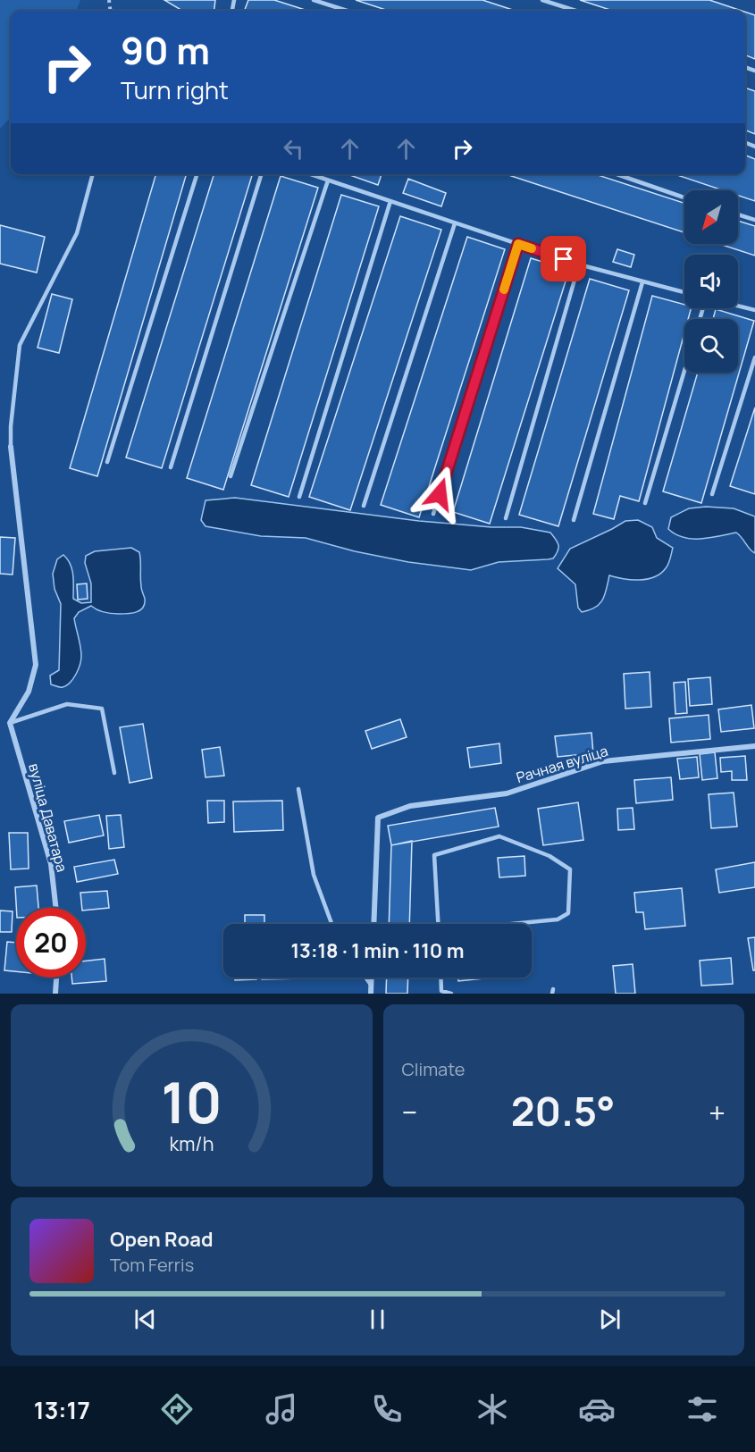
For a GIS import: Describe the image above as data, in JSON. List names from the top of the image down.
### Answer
{
  "streets": {
    "street": ["Рачная вуліца", "вуліца Даватара"]
  },
  "north": "bottom left",
  "page": {
    "turn": ["90 m", "Turn right"],
    "limit": "20",
    "trip": "13:18 · 1 min · 110 m",
    "tile": "Climate",
    "heat": ["−", "20.5°", "+"],
    "song": ["Open Road", "Tom Ferris"],
    "tabs": "13:17",
    "gauge": ["10", "km/h"]
  }
}
